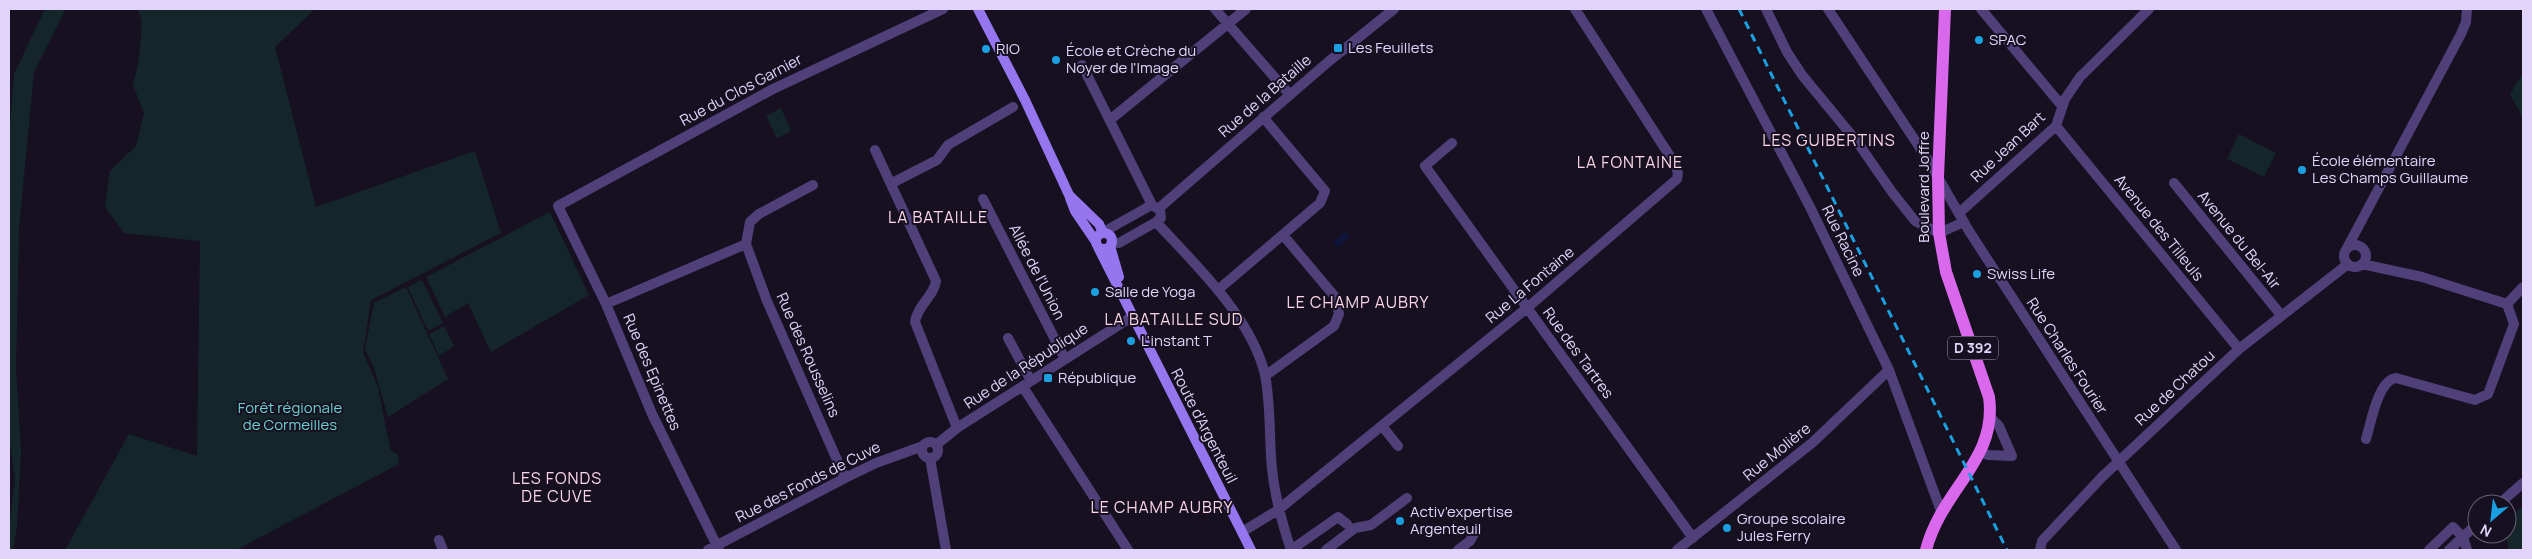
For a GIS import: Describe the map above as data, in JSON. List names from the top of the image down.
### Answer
{
  "streets": {
    "main road": ["Boulevard Joffre", "D 392", "Route d'Argenteuil"],
    "street": [
      "Rue du Clos Garnier",
      "Rue de la Bataille",
      "Rue Jean Bart",
      "Avenue des Tilleuls",
      "Avenue du Bel-Air",
      "Rue Racine",
      "Allée de l'Union",
      "Rue La Fontaine",
      "Rue des Tartres",
      "Rue des Rousselins",
      "Rue Charles Fourier",
      "Rue de la République",
      "Rue des Epinettes",
      "Rue de Chatou",
      "Rue Molière",
      "Rue des Fonds de Cuve"
    ]
  },
  "crossings": [
    ["Rue du Clos Garnier", "Rue des Epinettes"],
    ["Rue de la Bataille", "Route d'Argenteuil"],
    ["Rue Jean Bart", "Boulevard Joffre"],
    ["Rue Jean Bart", "Avenue des Tilleuls"],
    ["Rue Jean Bart", "Rue Charles Fourier"],
    ["Boulevard Joffre", "Rue Racine"],
    ["Boulevard Joffre", "Rue Charles Fourier"],
    ["Avenue des Tilleuls", "Rue de Chatou"],
    ["Avenue du Bel-Air", "Rue de Chatou"],
    ["Rue Racine", "Rue Molière"],
    ["Allée de l'Union", "Rue de la République"],
    ["Rue La Fontaine", "Rue des Tartres"],
    ["Rue La Fontaine", "Route d'Argenteuil"],
    ["Rue des Tartres", "Rue Molière"],
    ["Rue des Rousselins", "Rue des Fonds de Cuve"],
    ["Rue Charles Fourier", "Rue de Chatou"],
    ["Rue de la République", "Route d'Argenteuil"],
    ["Rue de la République", "Rue des Fonds de Cuve"],
    ["Rue des Epinettes", "Rue des Fonds de Cuve"]
  ],
  "districts": [
    "LES GUIBERTINS",
    "LA FONTAINE",
    "LA BATAILLE",
    "LE CHAMP AUBRY",
    "LA BATAILLE SUD",
    "LES FONDS DE CUVE",
    "LE CHAMP AUBRY"
  ],
  "parks": ["Forêt régionale de Cormeilles"],
  "places": {
    "other": [
      "SPAC",
      "RIO",
      "École et Crèche du Noyer de l'Image",
      "École élémentaire Les Champs Guillaume",
      "Swiss Life",
      "Salle de Yoga",
      "L'instant T",
      "Activ'expertise Argenteuil",
      "Groupe scolaire Jules Ferry"
    ],
    "transit": ["Les Feuillets", "République"]
  },
  "north": "bottom left"
}
